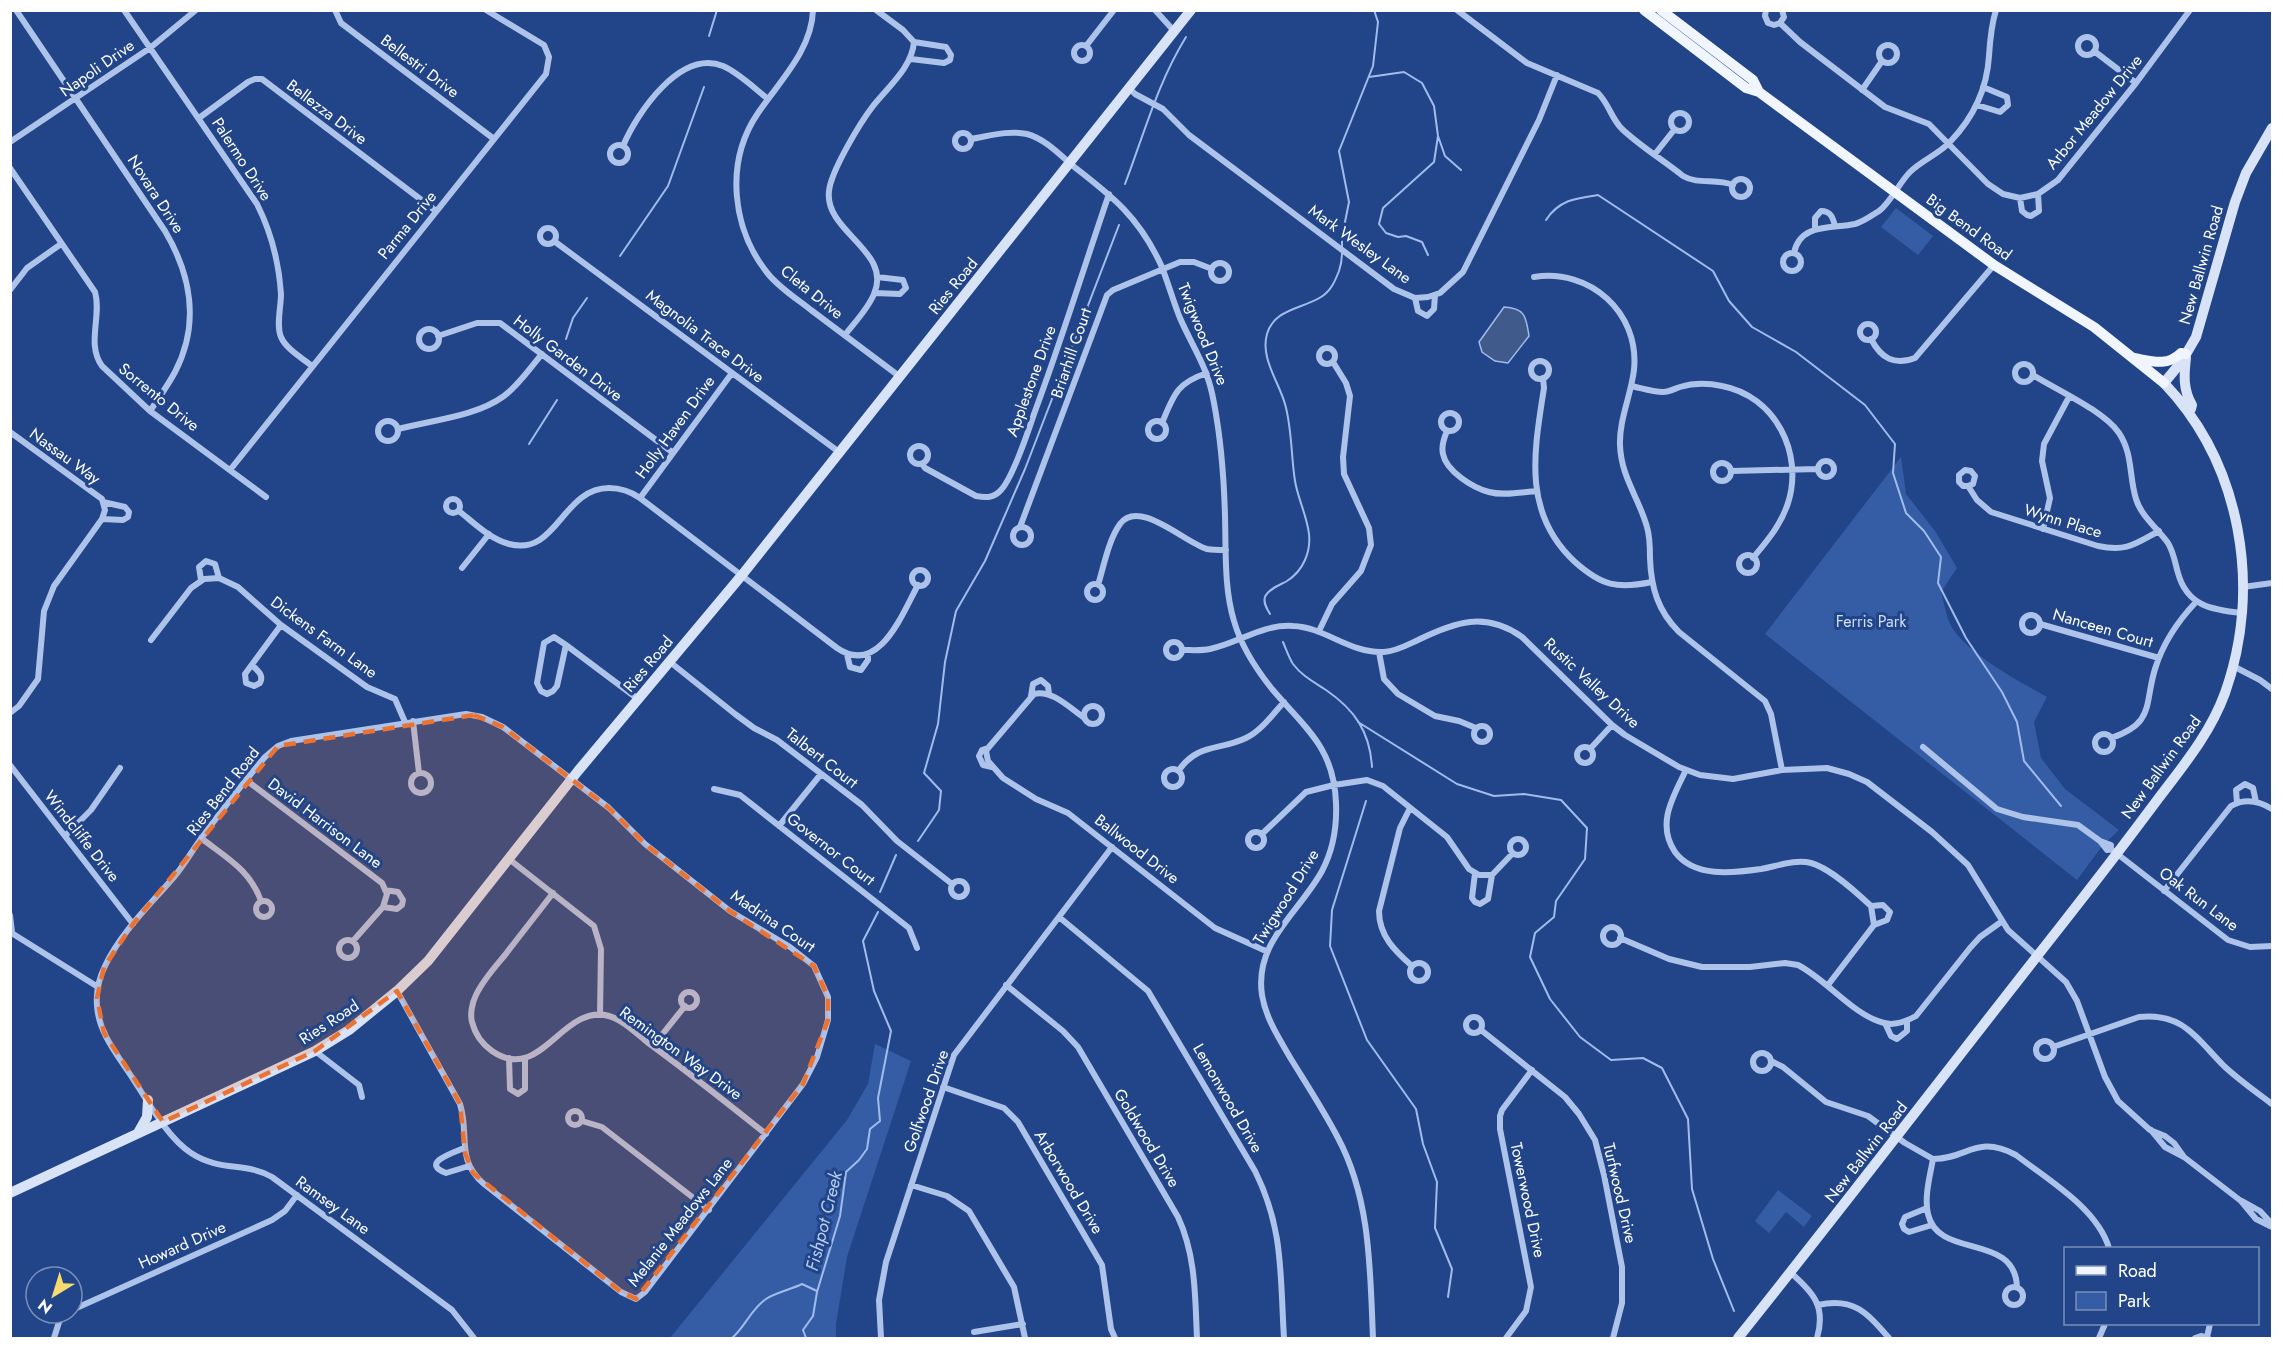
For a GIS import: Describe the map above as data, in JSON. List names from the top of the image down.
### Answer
{
  "streets": {
    "main road": ["Big Bend Road"],
    "street": [
      "Bellestri Drive",
      "Napoli Drive",
      "Bellezza Drive",
      "Arbor Meadow Drive",
      "Palermo Drive",
      "Novara Drive",
      "Parma Drive",
      "Mark Wesley Lane",
      "New Ballwin Road",
      "Ries Road",
      "Cleta Drive",
      "Twigwood Drive",
      "Magnolia Trace Drive",
      "Briarhill Court",
      "Holly Garden Drive",
      "Applestone Drive",
      "Sorrento Drive",
      "Holly Haven Drive",
      "Nassau Way",
      "Wynn Place",
      "Nanceen Court",
      "Dickens Farm Lane",
      "Rustic Valley Drive",
      "Talbert Court",
      "Ries Bend Road",
      "David Harrison Lane",
      "Windcliffe Drive",
      "Governor Court",
      "Ballwood Drive",
      "Oak Run Lane",
      "Madrina Court",
      "Remington Way Drive",
      "Lemonwood Drive",
      "Golfwood Drive",
      "Goldwood Drive",
      "Arborwood Drive",
      "Turfwood Drive",
      "Towerwood Drive",
      "Ramsey Lane",
      "Melanie Meadows Lane",
      "Howard Drive"
    ]
  },
  "crossings": [
    ["Bellestri Drive", "Parma Drive"],
    ["Napoli Drive", "Palermo Drive"],
    ["Napoli Drive", "Novara Drive"],
    ["Bellezza Drive", "Palermo Drive"],
    ["Bellezza Drive", "Parma Drive"],
    ["Palermo Drive", "Parma Drive"],
    ["Novara Drive", "Sorrento Drive"],
    ["Parma Drive", "Sorrento Drive"],
    ["Big Bend Road", "New Ballwin Road"],
    ["Mark Wesley Lane", "Ries Road"],
    ["New Ballwin Road", "Rustic Valley Drive"],
    ["New Ballwin Road", "Oak Run Lane"],
    ["Ries Road", "Cleta Drive"],
    ["Ries Road", "Twigwood Drive"],
    ["Ries Road", "Magnolia Trace Drive"],
    ["Ries Road", "Talbert Court"],
    ["Ries Road", "Ries Bend Road"],
    ["Ries Road", "Madrina Court"],
    ["Ries Road", "Ramsey Lane"],
    ["Ries Road", "Melanie Meadows Lane"],
    ["Twigwood Drive", "Briarhill Court"],
    ["Twigwood Drive", "Applestone Drive"],
    ["Twigwood Drive", "Rustic Valley Drive"],
    ["Twigwood Drive", "Ballwood Drive"],
    ["Magnolia Trace Drive", "Holly Haven Drive"],
    ["Holly Garden Drive", "Holly Haven Drive"],
    ["Dickens Farm Lane", "Ries Bend Road"],
    ["Ries Bend Road", "David Harrison Lane"],
    ["Ries Bend Road", "Windcliffe Drive"],
    ["Ries Bend Road", "Madrina Court"],
    ["Ries Bend Road", "Ramsey Lane"],
    ["Ballwood Drive", "Golfwood Drive"],
    ["Madrina Court", "Remington Way Drive"],
    ["Madrina Court", "Melanie Meadows Lane"],
    ["Remington Way Drive", "Melanie Meadows Lane"],
    ["Lemonwood Drive", "Golfwood Drive"],
    ["Golfwood Drive", "Goldwood Drive"],
    ["Golfwood Drive", "Arborwood Drive"],
    ["Turfwood Drive", "Towerwood Drive"],
    ["Ramsey Lane", "Howard Drive"]
  ],
  "water": ["Fishpot Creek"],
  "parks": ["Ferris Park"],
  "legend": ["Road", "Park"],
  "north": "bottom left"
}
